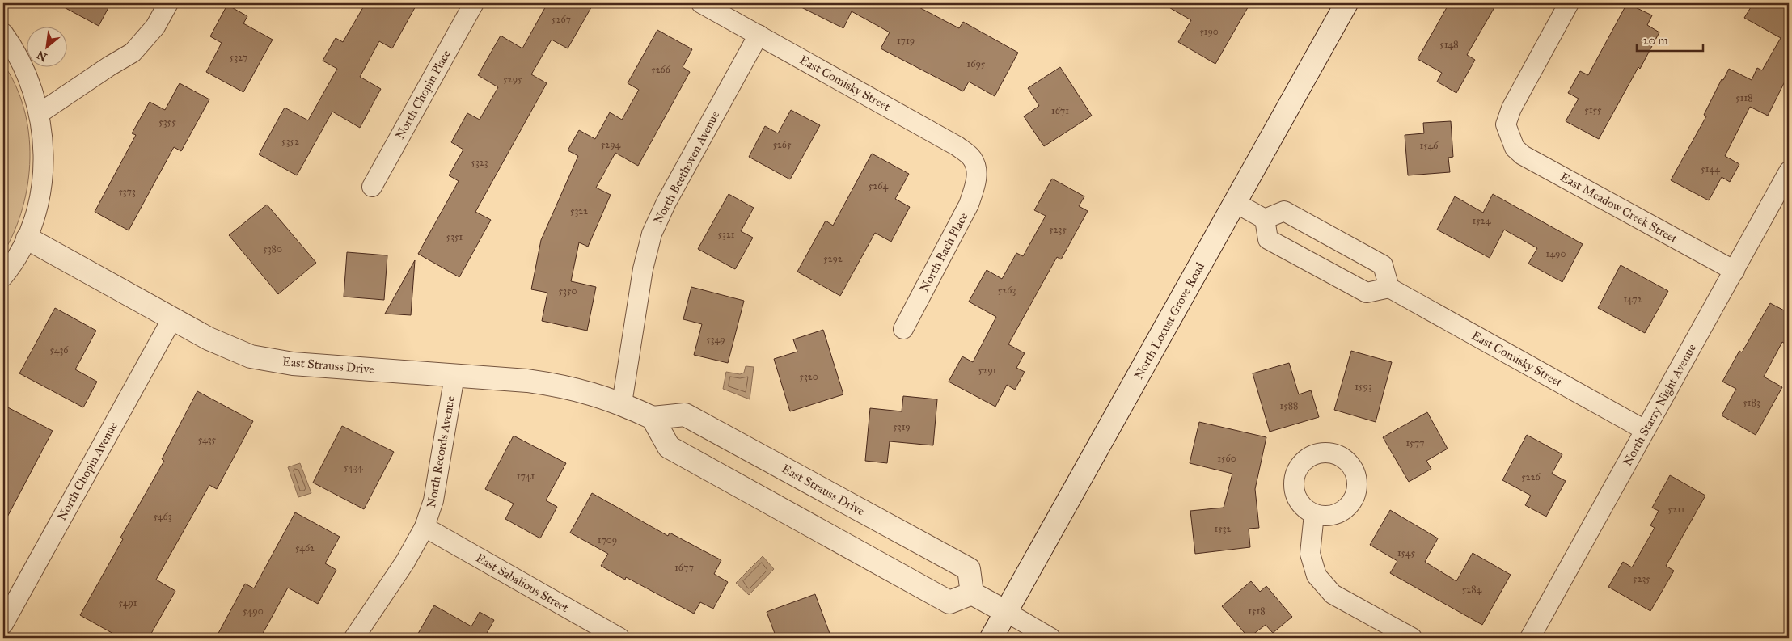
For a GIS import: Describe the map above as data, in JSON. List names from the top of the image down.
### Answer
{
  "streets": {
    "street": [
      "East Comisky Street",
      "North Chopin Place",
      "North Beethoven Avenue",
      "East Meadow Creek Street",
      "North Bach Place",
      "North Locust Grove Road",
      "East Strauss Drive",
      "North Starry Night Avenue",
      "North Records Avenue",
      "North Chopin Avenue",
      "East Sabalious Street"
    ]
  },
  "crossings": [
    ["East Comisky Street", "North Beethoven Avenue"],
    ["East Comisky Street", "North Bach Place"],
    ["East Comisky Street", "North Starry Night Avenue"],
    ["North Beethoven Avenue", "East Strauss Drive"],
    ["East Meadow Creek Street", "North Starry Night Avenue"],
    ["East Strauss Drive", "North Records Avenue"],
    ["East Strauss Drive", "North Chopin Avenue"],
    ["North Records Avenue", "East Sabalious Street"]
  ],
  "house_numbers": [
    "5267",
    "5190",
    "1719",
    "5148",
    "5327",
    "1695",
    "5266",
    "5295",
    "5118",
    "5155",
    "1671",
    "5355",
    "5352",
    "5294",
    "5265",
    "1546",
    "5323",
    "5144",
    "5264",
    "5373",
    "5322",
    "1524",
    "5235",
    "5321",
    "5351",
    "5380",
    "1490",
    "5292",
    "5263",
    "5350",
    "1472",
    "5349",
    "5436",
    "5291",
    "5320",
    "1593",
    "5183",
    "1588",
    "5319",
    "5435",
    "1577",
    "1560",
    "5434",
    "1741",
    "5226",
    "5211",
    "5463",
    "1532",
    "1709",
    "5462",
    "1545",
    "1677",
    "5235",
    "5284",
    "5491",
    "5490",
    "1518"
  ],
  "scale_bar": "20 m",
  "north": "bottom left"
}
